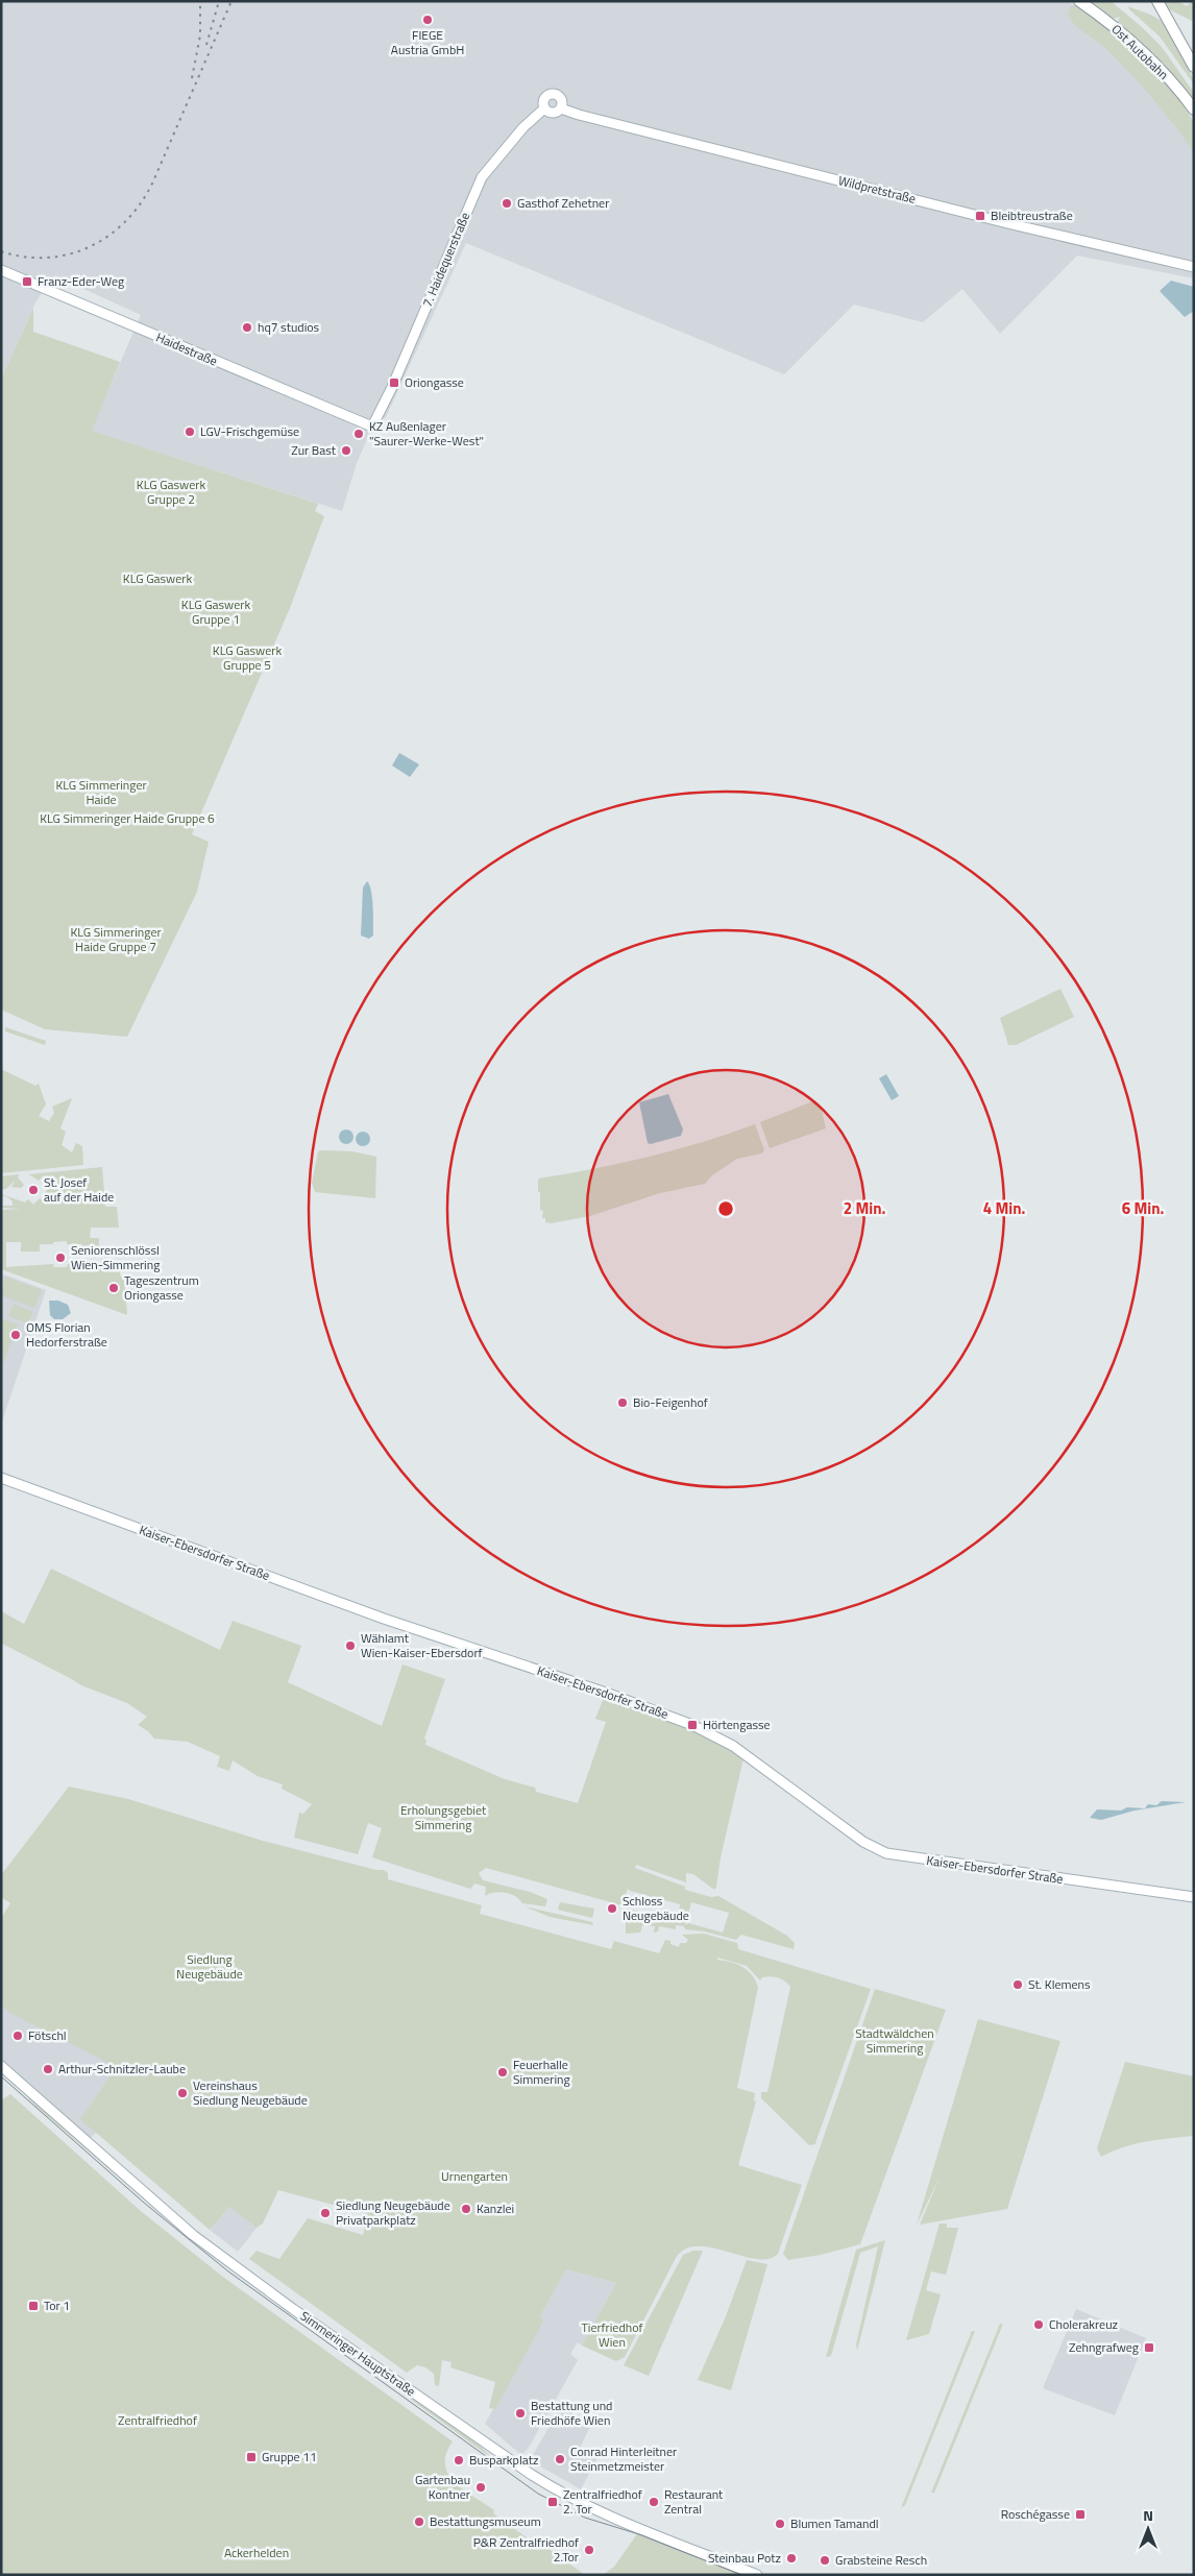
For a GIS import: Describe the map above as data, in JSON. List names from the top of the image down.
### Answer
{
  "streets": {
    "highway": ["Ost Autobahn"],
    "main road": [
      "Wildpretstraße",
      "7. Haidequerstraße",
      "Haidestraße",
      "Kaiser-Ebersdorfer Straße",
      "Simmeringer Hauptstraße"
    ]
  },
  "crossings": [
    ["Wildpretstraße", "7. Haidequerstraße"],
    ["7. Haidequerstraße", "Haidestraße"]
  ],
  "parks": [
    "KLG Gaswerk Gruppe 2",
    "KLG Gaswerk",
    "KLG Gaswerk Gruppe 1",
    "KLG Gaswerk Gruppe 5",
    "KLG Simmeringer Haide",
    "KLG Simmeringer Haide Gruppe 6",
    "KLG Simmeringer Haide Gruppe 7",
    "Erholungsgebiet Simmering",
    "Siedlung Neugebäude",
    "Stadtwäldchen Simmering",
    "Urnengarten",
    "Tierfriedhof Wien",
    "Zentralfriedhof",
    "Ackerhelden"
  ],
  "places": {
    "other": [
      "FIEGE Austria GmbH",
      "Gasthof Zehetner",
      "hq7 studios",
      "LGV-Frischgemüse",
      "KZ Außenlager \"Saurer-Werke-West\"",
      "Zur Bast",
      "St. Josef auf der Haide",
      "Seniorenschlössl Wien-Simmering",
      "Tageszentrum Oriongasse",
      "OMS Florian Hedorferstraße",
      "Bio-Feigenhof",
      "Wählamt Wien-Kaiser-Ebersdorf",
      "Schloss Neugebäude",
      "St. Klemens",
      "Fötschl",
      "Arthur-Schnitzler-Laube",
      "Feuerhalle Simmering",
      "Vereinshaus Siedlung Neugebäude",
      "Kanzlei",
      "Siedlung Neugebäude Privatparkplatz",
      "Cholerakreuz",
      "Bestattung und Friedhöfe Wien",
      "Conrad Hinterleitner Steinmetzmeister",
      "Busparkplatz",
      "Gartenbau Kontner",
      "Restaurant Zentral",
      "Bestattungsmuseum",
      "Blumen Tamandl",
      "P&R Zentralfriedhof 2.Tor",
      "Steinbau Potz",
      "Grabsteine Resch"
    ],
    "transit": [
      "Bleibtreustraße",
      "Franz-Eder-Weg",
      "Oriongasse",
      "Hörtengasse",
      "Tor 1",
      "Zehngrafweg",
      "Gruppe 11",
      "Zentralfriedhof 2. Tor",
      "Roschégasse"
    ]
  },
  "north": "top",
  "rings": ["2 Min.", "4 Min.", "6 Min."]
}
